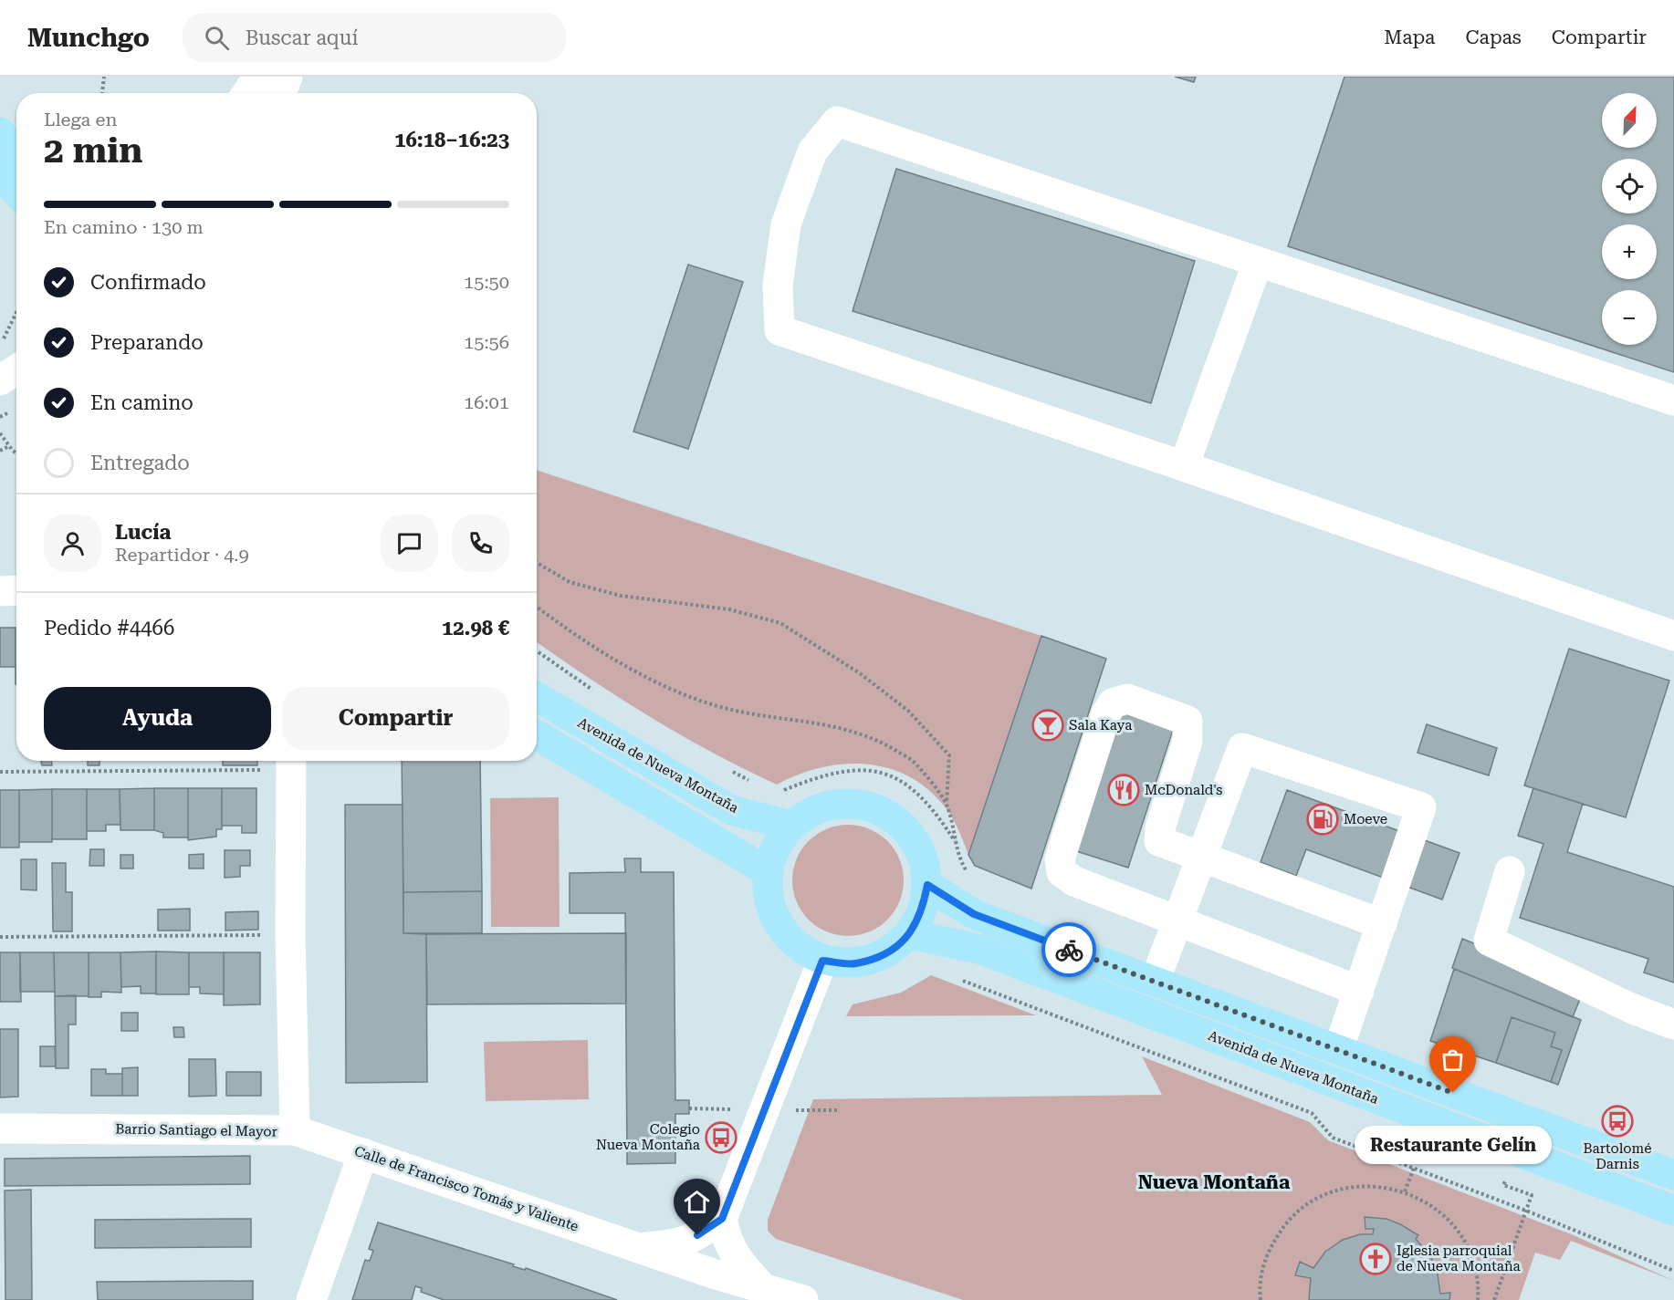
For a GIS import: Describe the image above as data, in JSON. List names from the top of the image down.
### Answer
{
  "streets": {
    "main road": ["Avenida de Nueva Montaña"],
    "street": ["Barrio Santiago el Mayor", "Calle de Francisco Tomás y Valiente"]
  },
  "crossings": [
    ["Barrio Santiago el Mayor", "Calle de Francisco Tomás y Valiente"]
  ],
  "districts": ["Nueva Montaña"],
  "places": {
    "bar": ["Sala Kaya"],
    "restaurant": ["McDonald's"],
    "fuel station": ["Moeve"],
    "other": ["Restaurante Gelín"],
    "bus stop": ["Bartolomé Darnis", "Colegio Nueva Montaña"],
    "church": ["Iglesia parroquial de Nueva Montaña"]
  },
  "north": "top right",
  "page": {
    "header": "Munchgo",
    "search": "Buscar aquí",
    "nav": ["Mapa", "Capas", "Compartir"],
    "map_buttons": ["+", "−"],
    "heading": ["2 min", "Llega en", "16:18–16:23"],
    "panel": [
      "Lucía",
      "Repartidor · 4.9",
      "Pedido #4466",
      "12.98 €"
    ],
    "bar": "En camino · 130 m",
    "list": [
      ["Confirmado", "15:50"],
      ["Preparando", "15:56"],
      ["En camino", "16:01"],
      "Entregado"
    ],
    "buttons": ["Ayuda", "Compartir"],
    "bubble": "Restaurante Gelín"
  }
}
